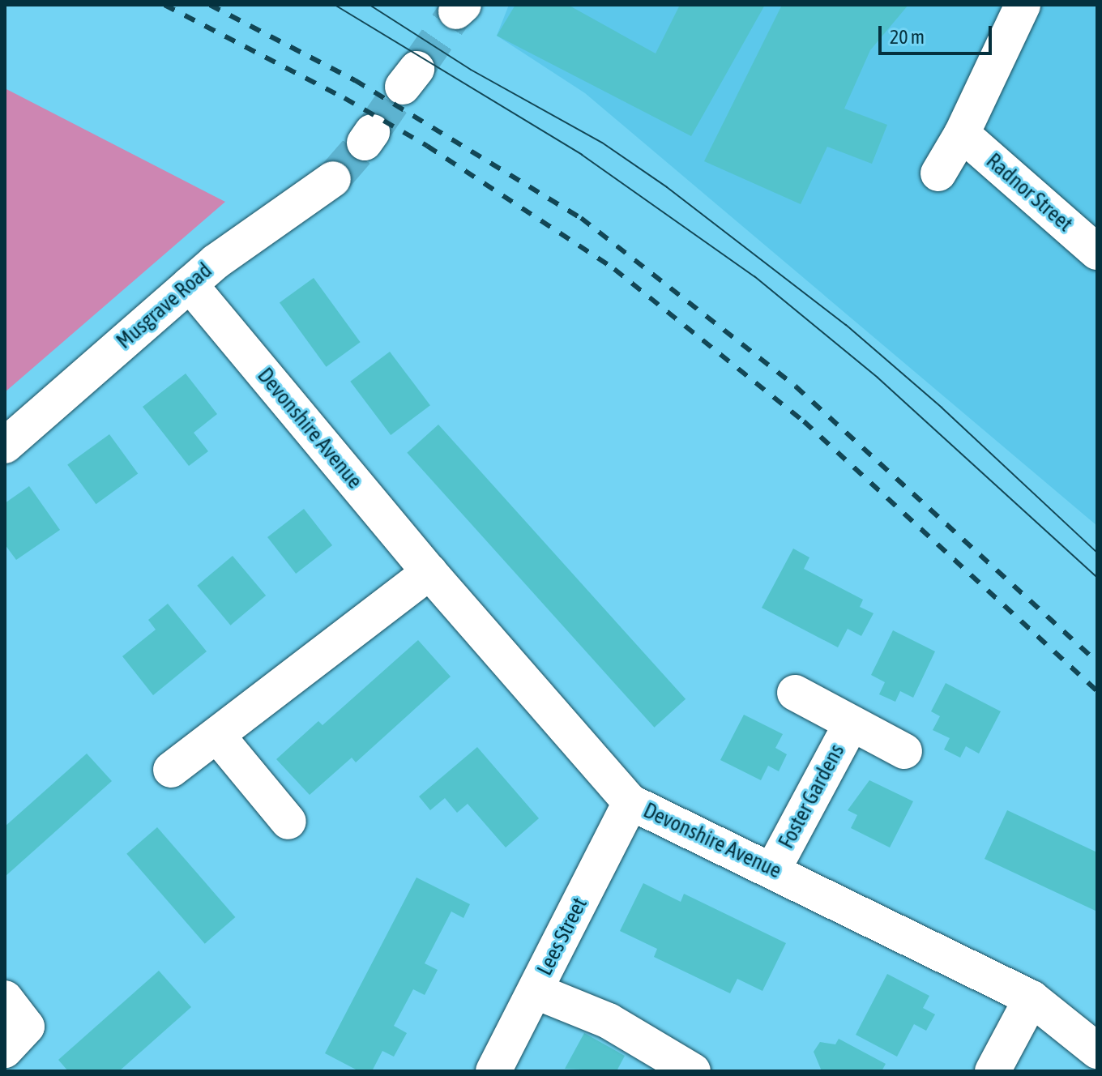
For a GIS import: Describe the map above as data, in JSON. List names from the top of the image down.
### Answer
{
  "streets": {
    "street": [
      "Radnor Street",
      "Musgrave Road",
      "Devonshire Avenue",
      "Foster Gardens",
      "Lees Street"
    ]
  },
  "crossings": [
    ["Musgrave Road", "Devonshire Avenue"],
    ["Devonshire Avenue", "Foster Gardens"],
    ["Devonshire Avenue", "Lees Street"]
  ],
  "scale_bar": "20 m"
}
